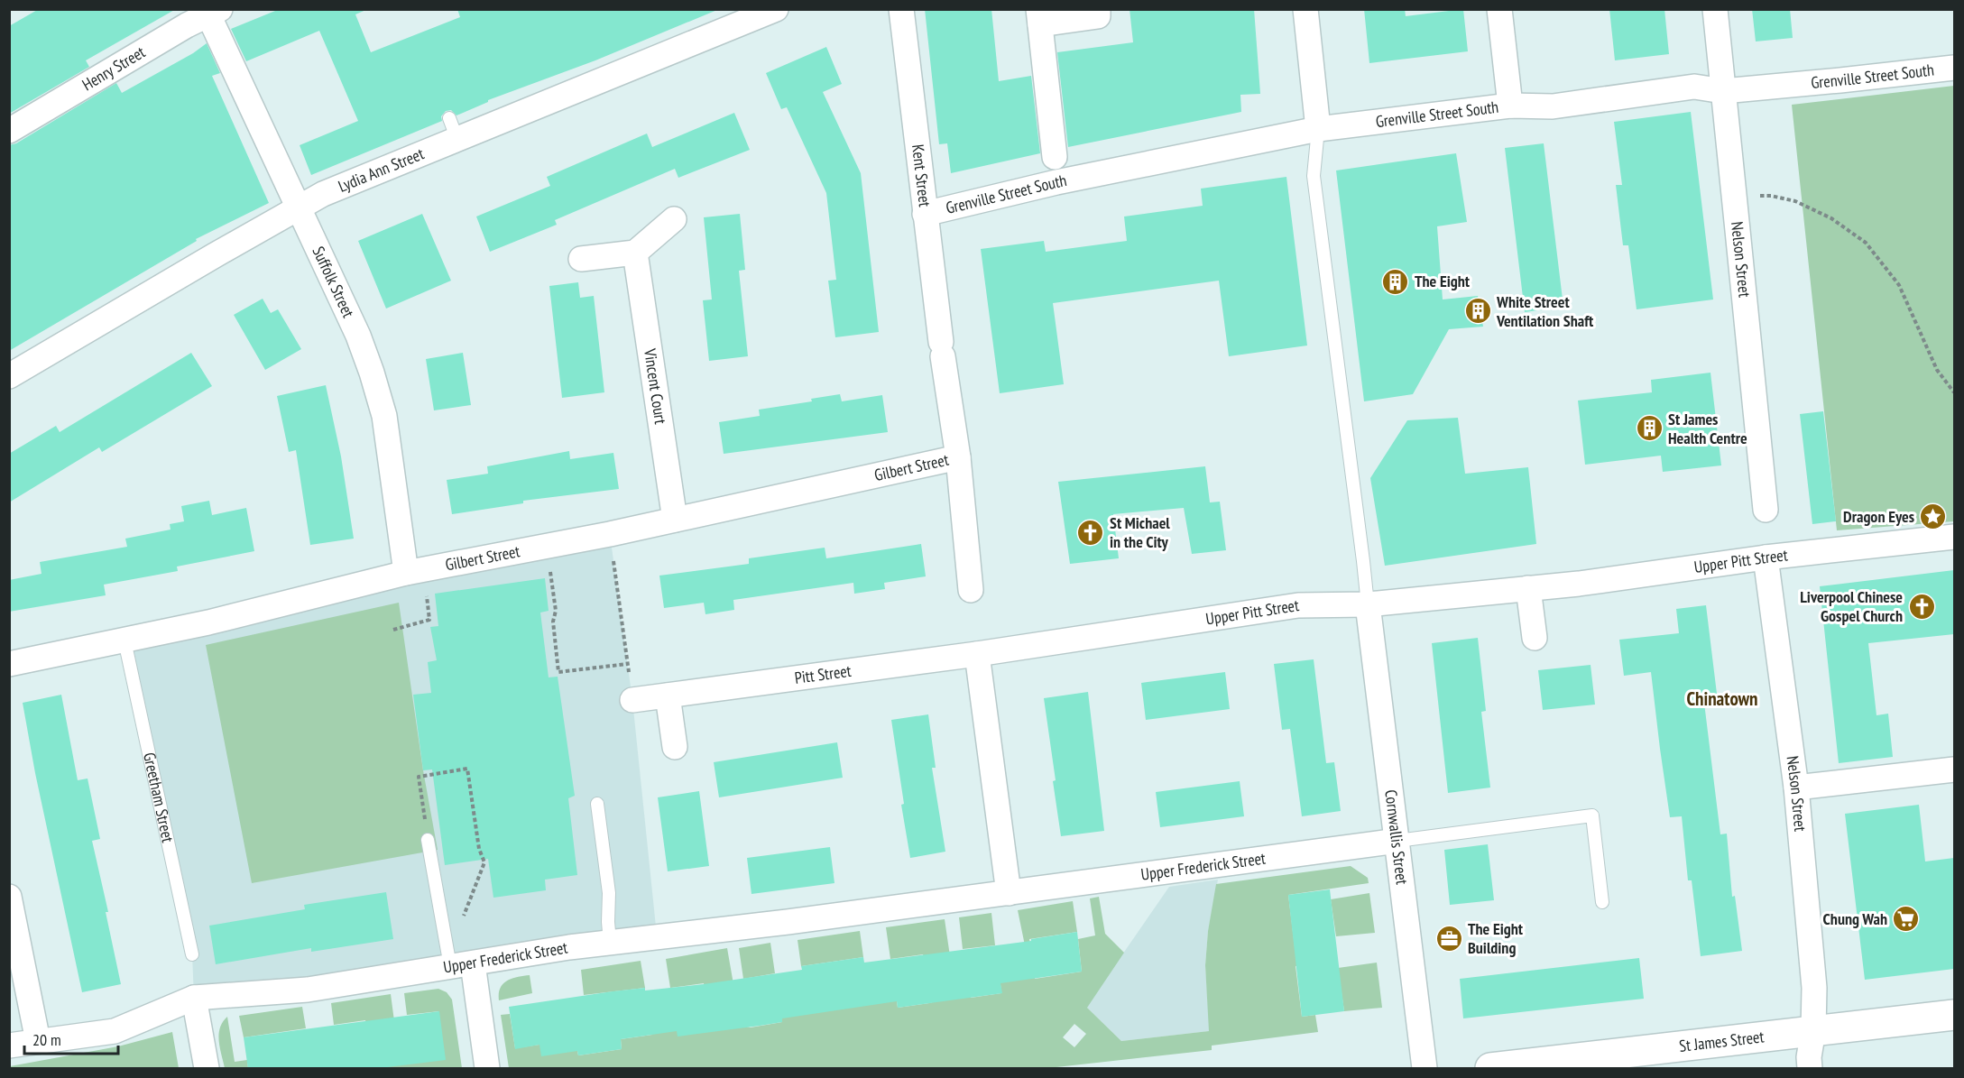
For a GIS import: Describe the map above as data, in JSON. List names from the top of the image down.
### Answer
{
  "streets": {
    "main road": ["St James Street"],
    "street": [
      "Henry Street",
      "Grenville Street South",
      "Lydia Ann Street",
      "Kent Street",
      "Nelson Street",
      "Suffolk Street",
      "Vincent Court",
      "Gilbert Street",
      "Upper Pitt Street",
      "Pitt Street",
      "Cornwallis Street",
      "Upper Frederick Street"
    ],
    "lane": ["Greetham Street"]
  },
  "crossings": [
    ["Henry Street", "Suffolk Street"],
    ["Grenville Street South", "Kent Street"],
    ["Grenville Street South", "Nelson Street"],
    ["Lydia Ann Street", "Suffolk Street"],
    ["Kent Street", "Gilbert Street"],
    ["Nelson Street", "Upper Pitt Street"],
    ["Nelson Street", "St James Street"],
    ["Suffolk Street", "Gilbert Street"],
    ["Vincent Court", "Gilbert Street"],
    ["Gilbert Street", "Greetham Street"],
    ["Upper Pitt Street", "Pitt Street"],
    ["Upper Pitt Street", "Cornwallis Street"],
    ["Cornwallis Street", "Upper Frederick Street"]
  ],
  "districts": ["Chinatown"],
  "places": {
    "building": ["The Eight", "White Street Ventilation Shaft", "St James Health Centre"],
    "place": ["Dragon Eyes"],
    "church": ["St Michael in the City", "Liverpool Chinese Gospel Church"],
    "supermarket": ["Chung Wah"],
    "office": ["The Eight Building"]
  },
  "scale_bar": "20 m"
}
